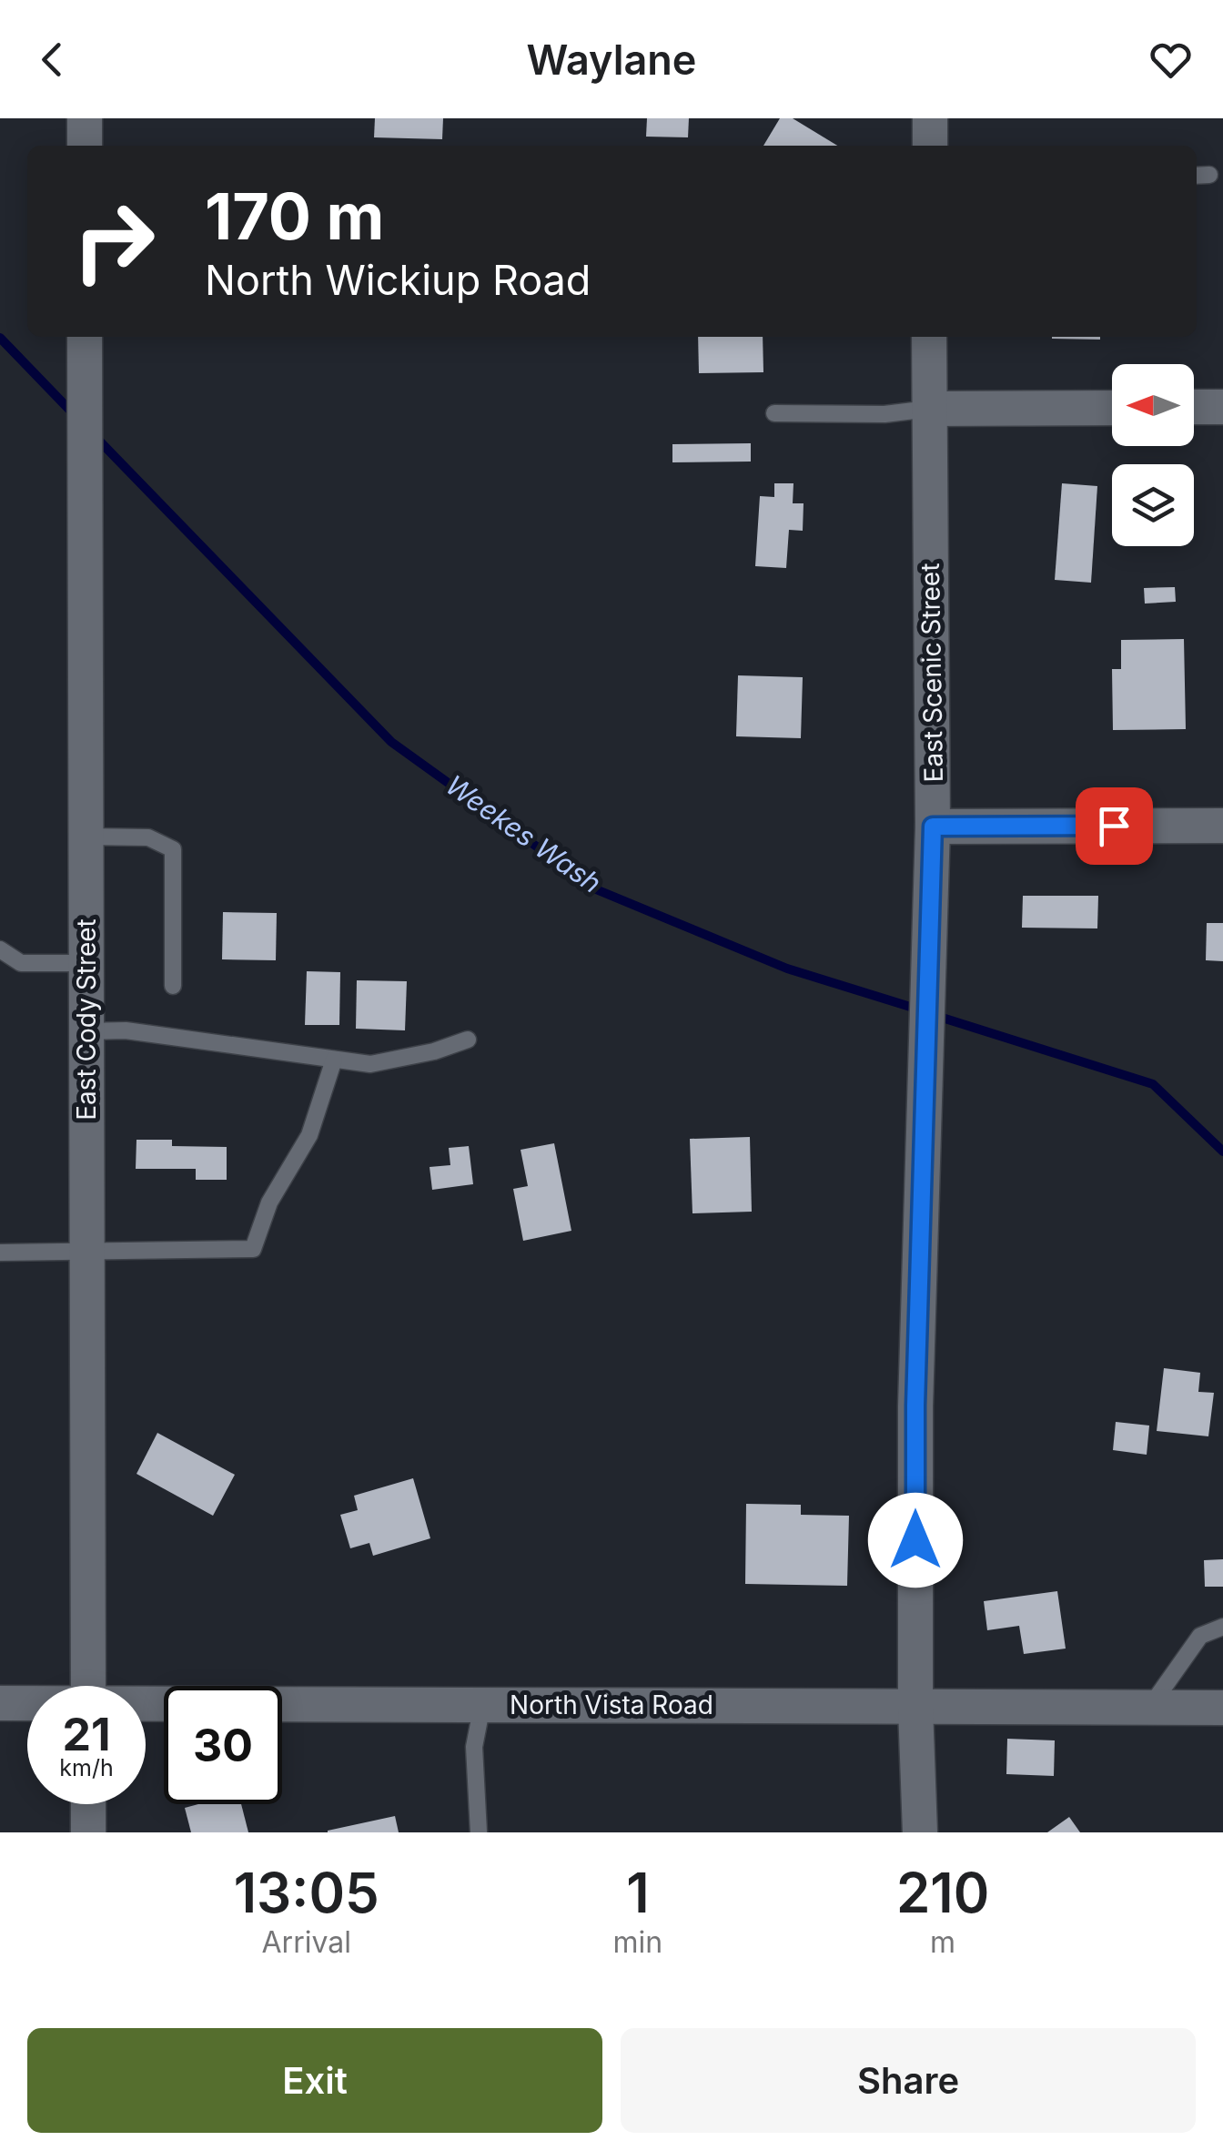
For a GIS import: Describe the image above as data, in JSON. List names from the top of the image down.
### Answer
{
  "streets": {
    "street": ["East Scenic Street", "East Cody Street", "North Vista Road"]
  },
  "crossings": [
    ["East Scenic Street", "North Vista Road"]
  ],
  "water": ["Weekes Wash"],
  "north": "left",
  "page": {
    "header": "Waylane",
    "turn": ["170 m", "North Wickiup Road"],
    "speed": "21 km/h",
    "limit": "30",
    "eta": [
      "13:05",
      "Arrival",
      "1",
      "min",
      "210",
      "m"
    ],
    "buttons": ["Exit", "Share"]
  }
}
